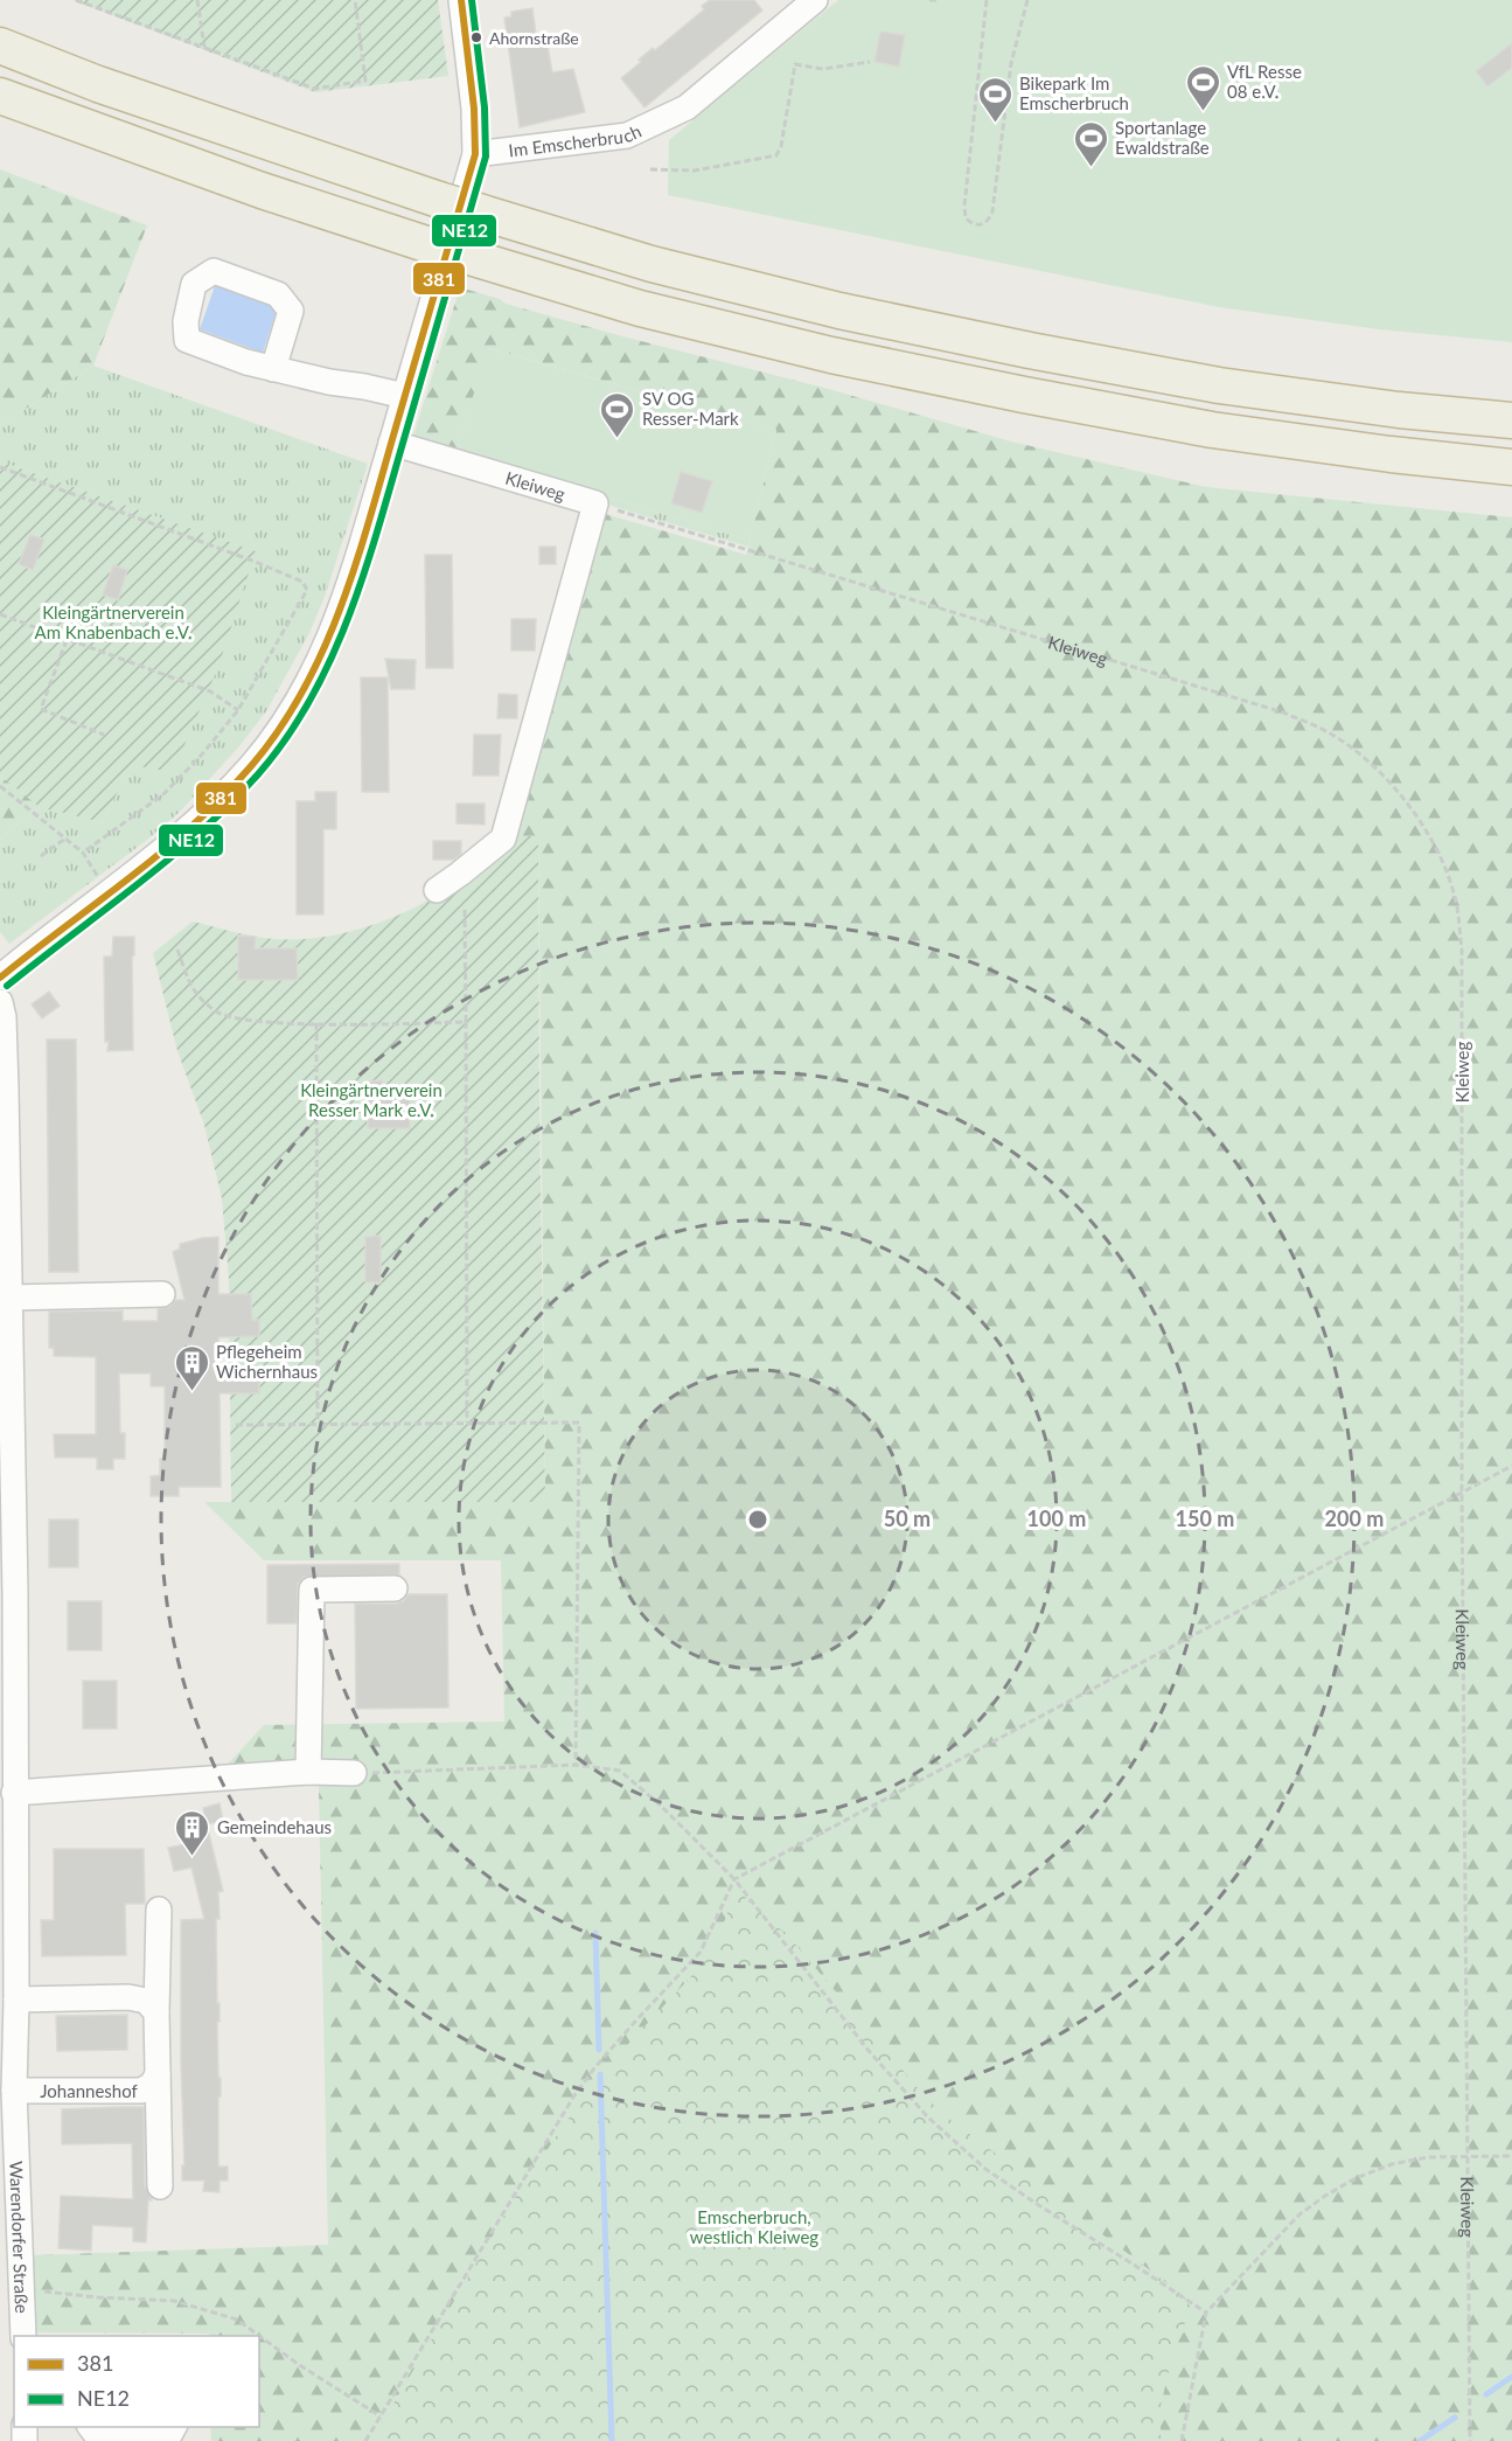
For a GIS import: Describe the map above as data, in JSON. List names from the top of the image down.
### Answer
{
  "streets": {
    "street": [
      "Im Emscherbruch",
      "Kleiweg",
      "Johanneshof",
      "Warendorfer Straße"
    ]
  },
  "crossings": [
    ["Johanneshof", "Warendorfer Straße"]
  ],
  "parks": ["Kleingärtnerverein Am Knabenbach e.V.", "Kleingärtnerverein Resser Mark e.V.", "Emscherbruch, westlich Kleiweg"],
  "places": {
    "other": ["Ahornstraße"],
    "sports": [
      "VfL Resse 08 e.V.",
      "Bikepark Im Emscherbruch",
      "Sportanlage Ewaldstraße",
      "SV OG Resser-Mark"
    ],
    "building": ["Pflegeheim Wichernhaus", "Gemeindehaus"]
  },
  "lines": ["transit line 381", "transit line NE12"],
  "legend": ["381", "NE12"],
  "rings": [
    "50 m",
    "100 m",
    "150 m",
    "200 m"
  ]
}
